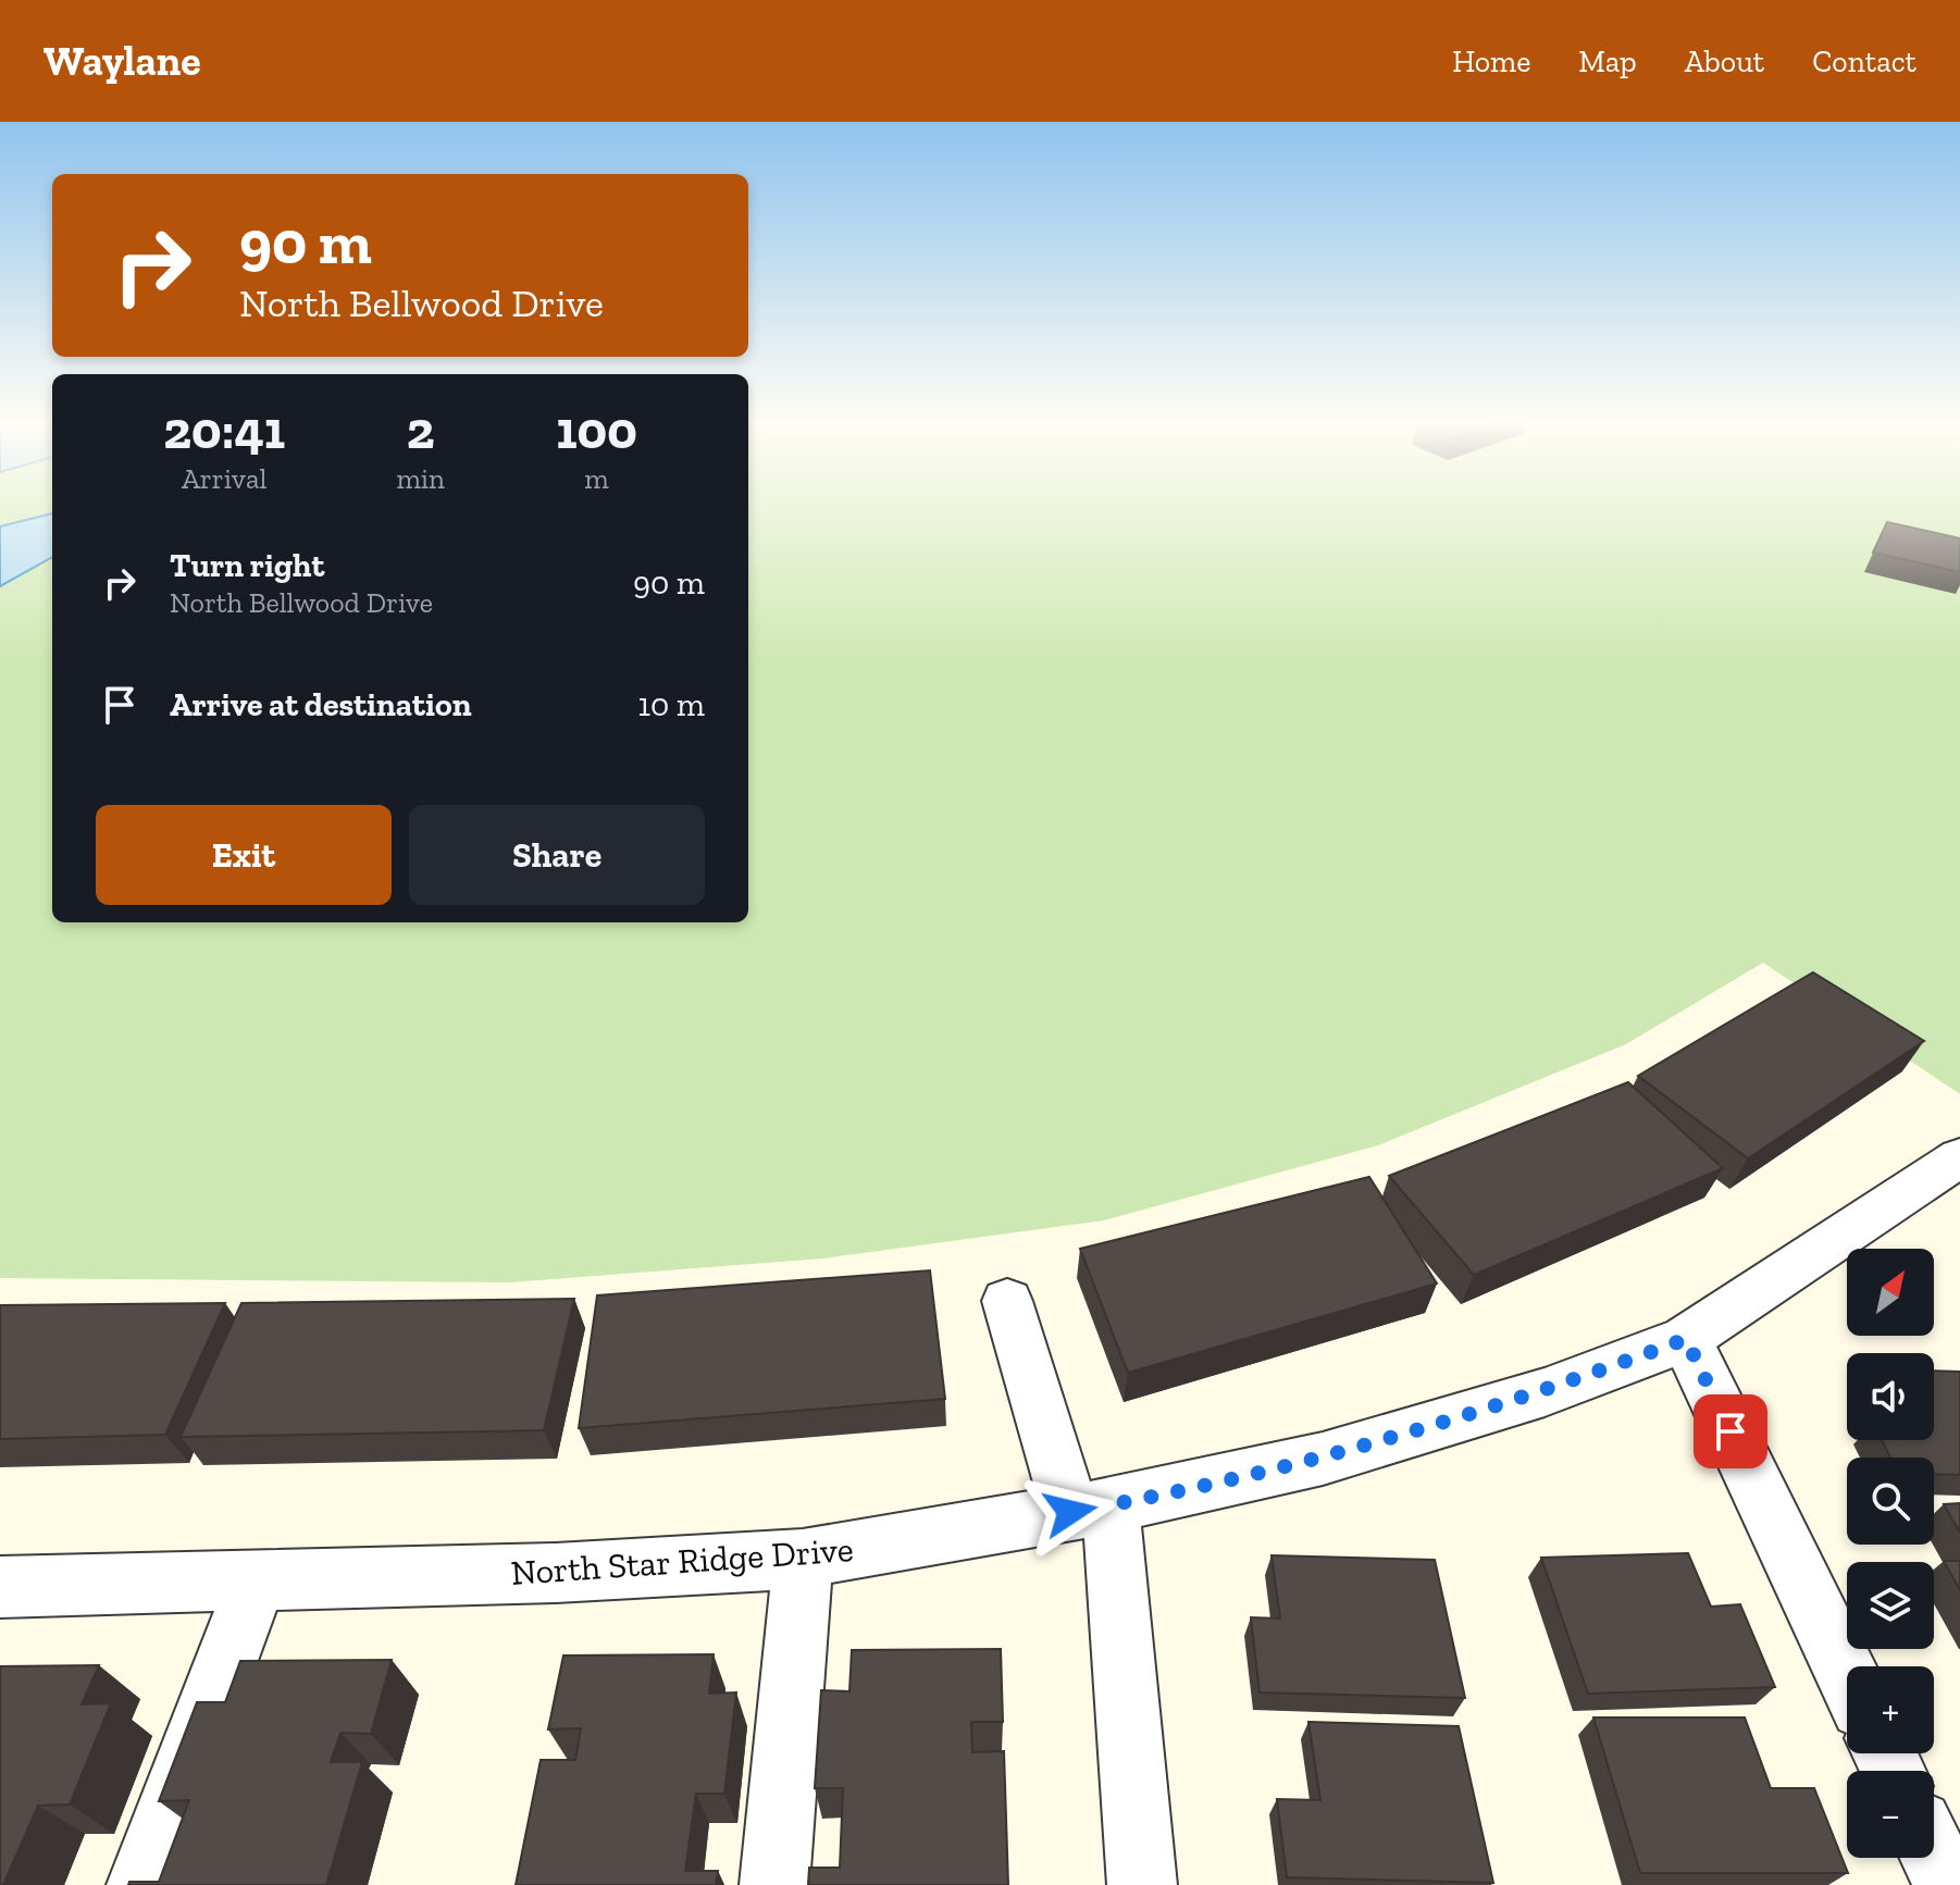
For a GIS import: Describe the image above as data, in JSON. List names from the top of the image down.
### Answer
{
  "streets": {
    "street": ["North Star Ridge Drive"]
  },
  "north": "top right",
  "page": {
    "header": "Waylane",
    "nav": [
      "Home",
      "Map",
      "About",
      "Contact"
    ],
    "turn": ["90 m", "North Bellwood Drive"],
    "eta": [
      "20:41",
      "Arrival",
      "2",
      "min",
      "100",
      "m"
    ],
    "list": [
      {
        "name": "Turn right",
        "note": "North Bellwood Drive",
        "value": "90 m"
      },
      {
        "name": "Arrive at destination",
        "value": "10 m"
      }
    ],
    "buttons": ["Exit", "Share"],
    "map_buttons": ["+", "−"]
  }
}
